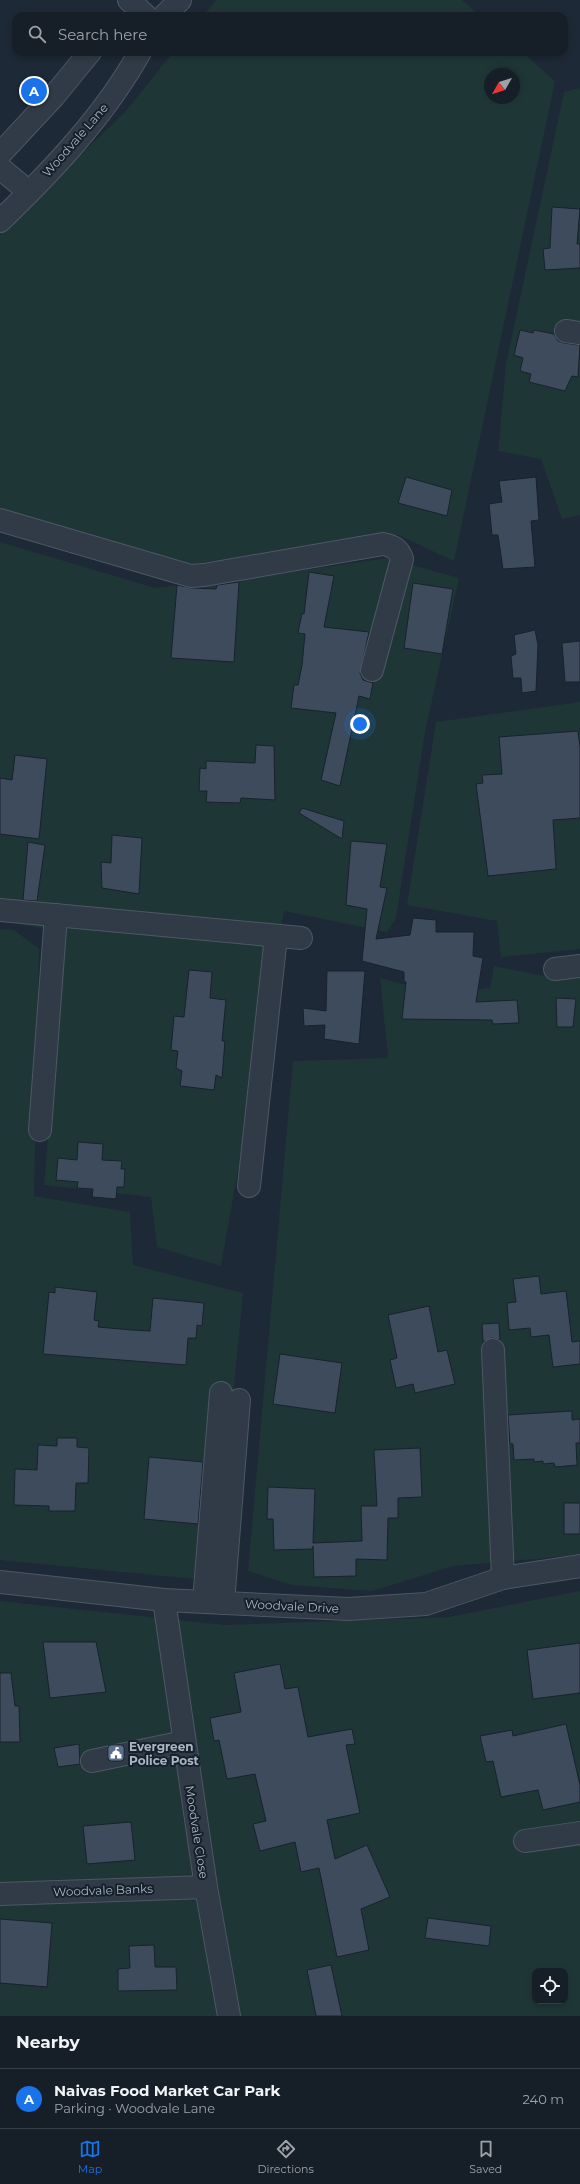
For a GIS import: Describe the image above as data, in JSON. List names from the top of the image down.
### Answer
{
  "streets": {
    "street": [
      "Woodvale Lane",
      "Woodvale Drive",
      "Moodvale Close",
      "Woodvale Banks"
    ]
  },
  "crossings": [
    ["Woodvale Drive", "Moodvale Close"],
    ["Moodvale Close", "Woodvale Banks"]
  ],
  "places": {
    "public building": ["Evergreen Police Post"]
  },
  "north": "bottom left",
  "page": {
    "search": "Search here",
    "pins": "A",
    "heading": "Nearby",
    "list": [
      {
        "mark": "A",
        "name": "Naivas Food Market Car Park",
        "note": "Parking · Woodvale Lane",
        "value": "240 m"
      }
    ],
    "nav": ["Map", "Directions", "Saved"]
  }
}
